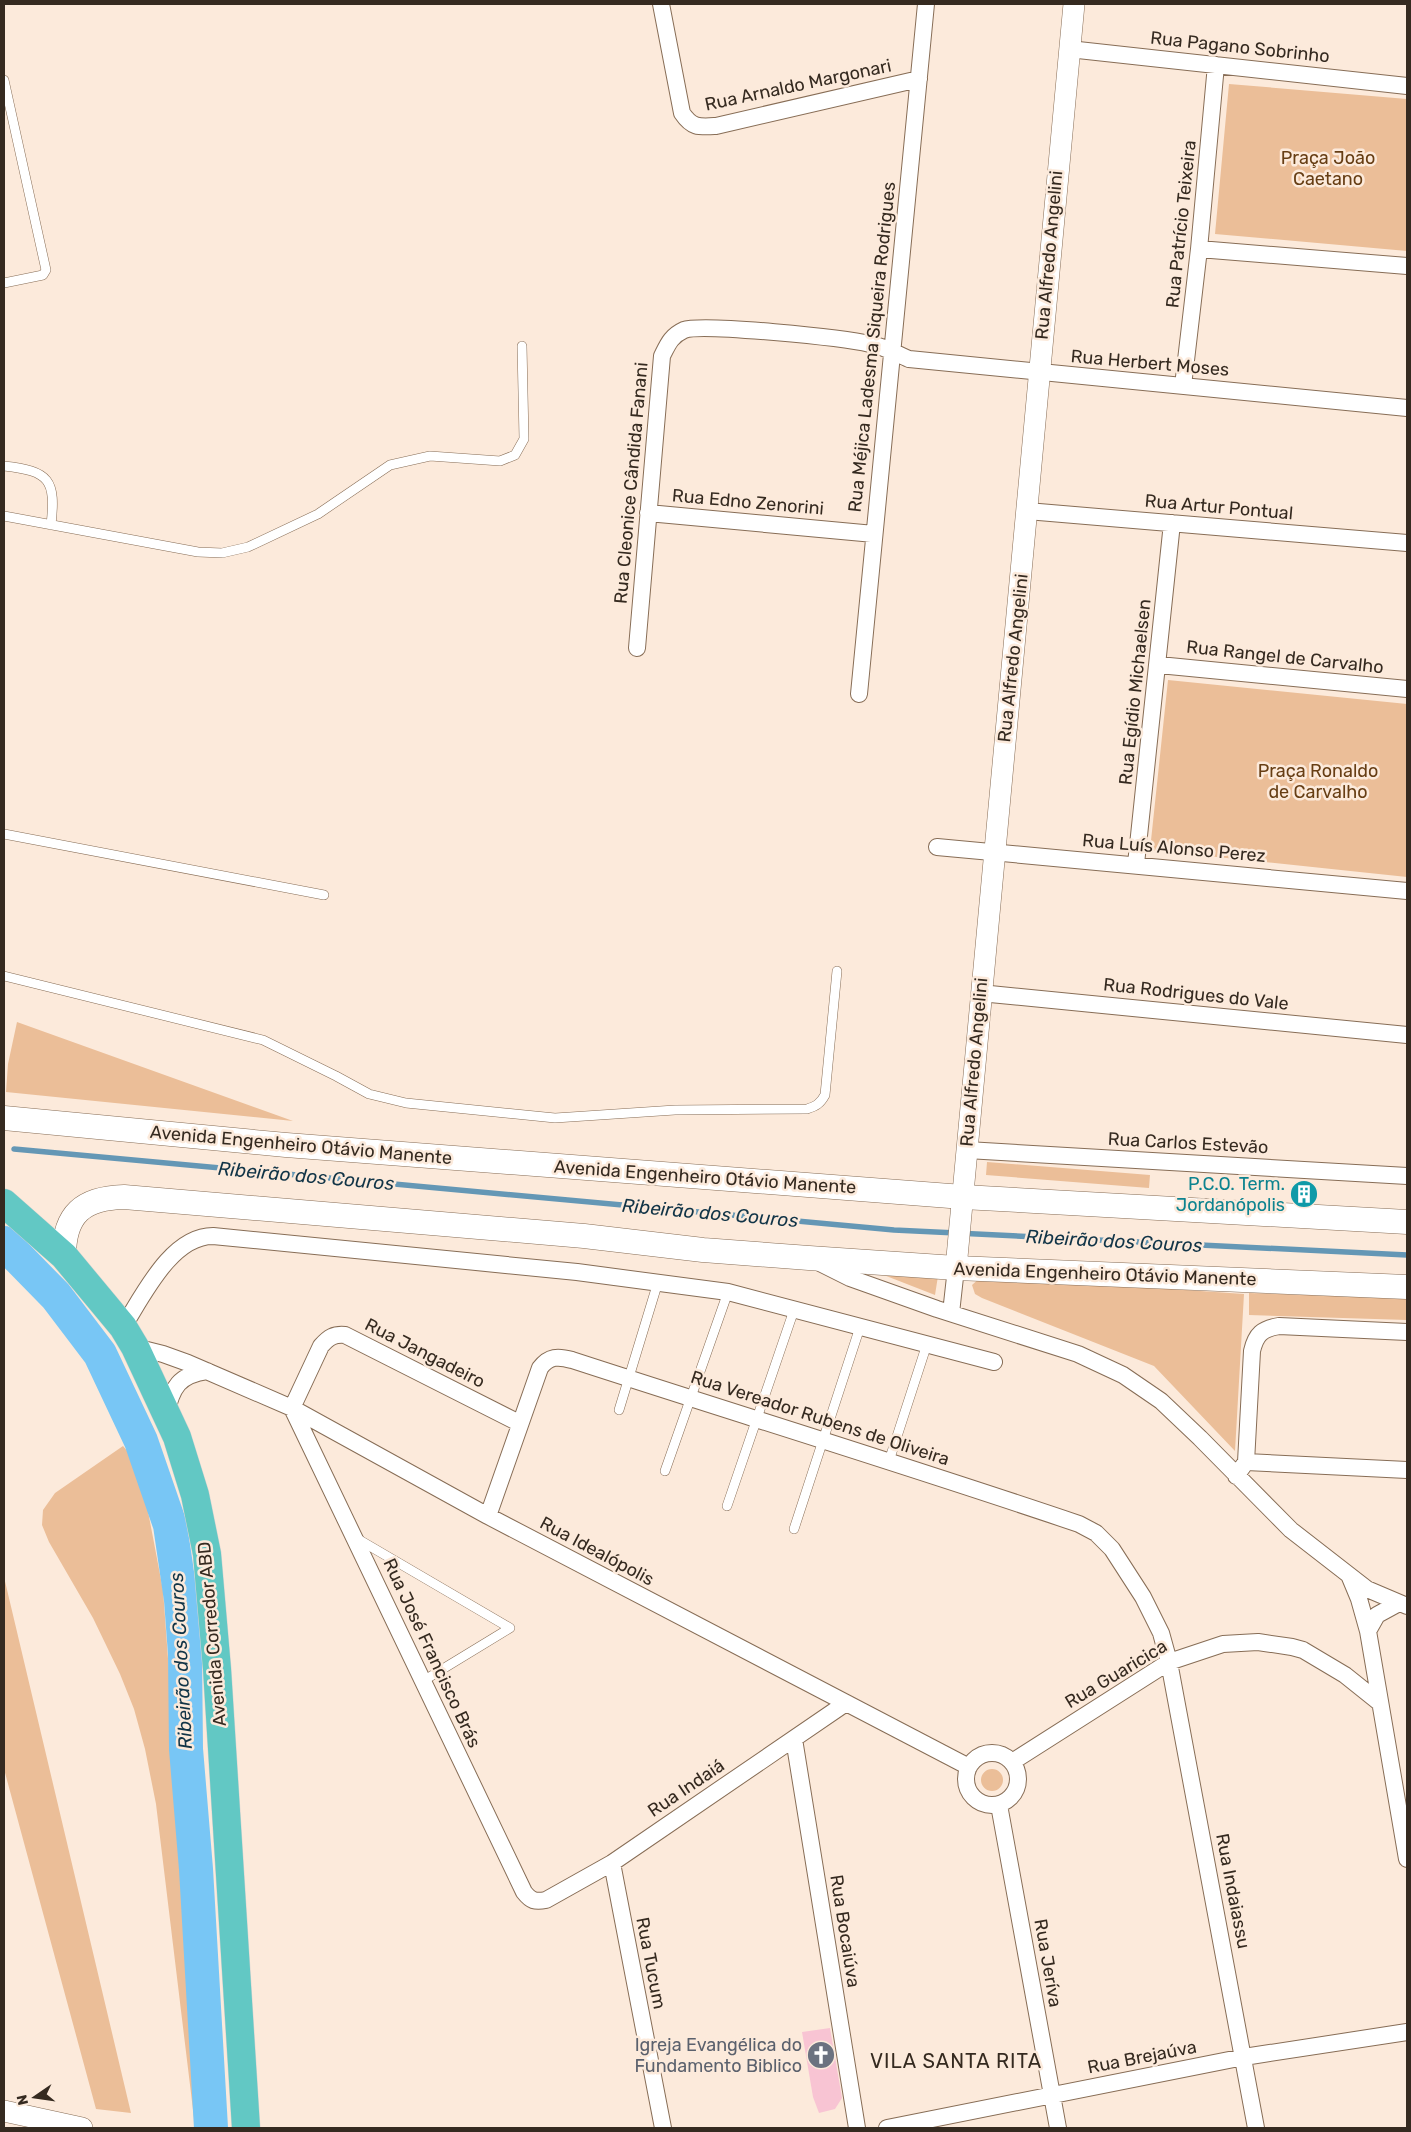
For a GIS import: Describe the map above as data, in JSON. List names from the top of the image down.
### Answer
{
  "streets": {
    "highway": ["Avenida Corredor ABD"],
    "main road": ["Avenida Engenheiro Otávio Manente"],
    "street": [
      "Rua Pagano Sobrinho",
      "Rua Arnaldo Margonari",
      "Rua Patrício Teixeira",
      "Rua Alfredo Angelini",
      "Rua Méjica Ladesma Siqueira Rodrigues",
      "Rua Herbert Moses",
      "Rua Cleonice Cândida Fanani",
      "Rua Edno Zenorini",
      "Rua Artur Pontual",
      "Rua Rangel de Carvalho",
      "Rua Egídio Michaelsen",
      "Rua Luís Alonso Perez",
      "Rua Rodrigues do Vale",
      "Rua Carlos Estevão",
      "Rua Jangadeiro",
      "Rua Vereador Rubens de Oliveira",
      "Rua Idealópolis",
      "Rua José Francisco Brás",
      "Rua Guaricica",
      "Rua Indaiá",
      "Rua Indaiassu",
      "Rua Bocaiúva",
      "Rua Tucum",
      "Rua Jeríva",
      "Rua Brejaúva"
    ]
  },
  "crossings": [
    ["Rua Pagano Sobrinho", "Rua Patrício Teixeira"],
    ["Rua Pagano Sobrinho", "Rua Alfredo Angelini"],
    ["Rua Arnaldo Margonari", "Rua Méjica Ladesma Siqueira Rodrigues"],
    ["Rua Patrício Teixeira", "Rua Herbert Moses"],
    ["Rua Alfredo Angelini", "Rua Herbert Moses"],
    ["Rua Alfredo Angelini", "Rua Artur Pontual"],
    ["Rua Alfredo Angelini", "Rua Luís Alonso Perez"],
    ["Rua Alfredo Angelini", "Rua Rodrigues do Vale"],
    ["Rua Alfredo Angelini", "Rua Carlos Estevão"],
    ["Rua Alfredo Angelini", "Avenida Engenheiro Otávio Manente"],
    ["Rua Méjica Ladesma Siqueira Rodrigues", "Rua Herbert Moses"],
    ["Rua Méjica Ladesma Siqueira Rodrigues", "Rua Cleonice Cândida Fanani"],
    ["Rua Méjica Ladesma Siqueira Rodrigues", "Rua Edno Zenorini"],
    ["Rua Herbert Moses", "Rua Cleonice Cândida Fanani"],
    ["Rua Cleonice Cândida Fanani", "Rua Edno Zenorini"],
    ["Rua Artur Pontual", "Rua Egídio Michaelsen"],
    ["Rua Rangel de Carvalho", "Rua Egídio Michaelsen"],
    ["Rua Egídio Michaelsen", "Rua Luís Alonso Perez"],
    ["Avenida Engenheiro Otávio Manente", "Avenida Corredor ABD"],
    ["Rua Jangadeiro", "Rua Vereador Rubens de Oliveira"],
    ["Rua Jangadeiro", "Rua Idealópolis"],
    ["Rua Jangadeiro", "Rua José Francisco Brás"],
    ["Rua Vereador Rubens de Oliveira", "Rua Idealópolis"],
    ["Rua Vereador Rubens de Oliveira", "Rua Guaricica"],
    ["Rua Vereador Rubens de Oliveira", "Rua Indaiassu"],
    ["Rua Idealópolis", "Avenida Corredor ABD"],
    ["Rua Idealópolis", "Rua José Francisco Brás"],
    ["Rua Idealópolis", "Rua Guaricica"],
    ["Rua Idealópolis", "Rua Indaiá"],
    ["Rua Idealópolis", "Rua Jeríva"],
    ["Rua José Francisco Brás", "Rua Indaiá"],
    ["Rua Guaricica", "Rua Indaiassu"],
    ["Rua Guaricica", "Rua Jeríva"],
    ["Rua Indaiá", "Rua Bocaiúva"],
    ["Rua Indaiá", "Rua Tucum"],
    ["Rua Indaiassu", "Rua Brejaúva"],
    ["Rua Jeríva", "Rua Brejaúva"]
  ],
  "districts": ["VILA SANTA RITA"],
  "water": ["Ribeirão dos Couros"],
  "parks": ["Praça João Caetano", "Praça Ronaldo de Carvalho"],
  "places": {
    "building": ["P.C.O. Term. Jordanópolis"],
    "church": ["Igreja Evangélica do Fundamento Biblico"]
  },
  "north": "left"
}
